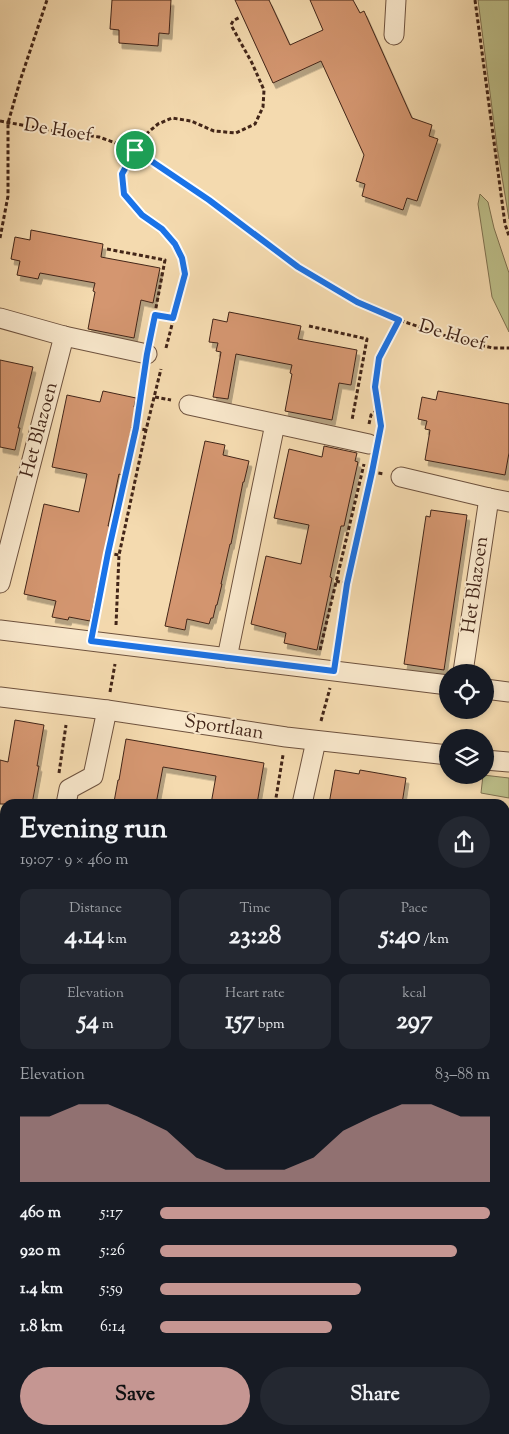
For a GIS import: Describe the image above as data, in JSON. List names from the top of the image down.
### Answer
{
  "streets": {
    "street": ["Het Blazoen", "Sportlaan"],
    "path": ["De Hoef"]
  },
  "page": {
    "heading": ["Evening run", "19:07 · 9 × 460 m"],
    "stats": [
      ["Distance", "4.14 km"],
      ["Time", "23:28"],
      ["Pace", "5:40 /km"],
      ["Elevation", "54 m"],
      ["Heart rate", "157 bpm"],
      ["kcal", "297"]
    ],
    "chart": ["Elevation", "83–88 m"],
    "list": [
      {
        "name": "460 m",
        "note": "5:17"
      },
      {
        "name": "920 m",
        "note": "5:26"
      },
      {
        "name": "1.4 km",
        "note": "5:59"
      },
      {
        "name": "1.8 km",
        "note": "6:14"
      }
    ],
    "buttons": ["Save", "Share"]
  }
}
